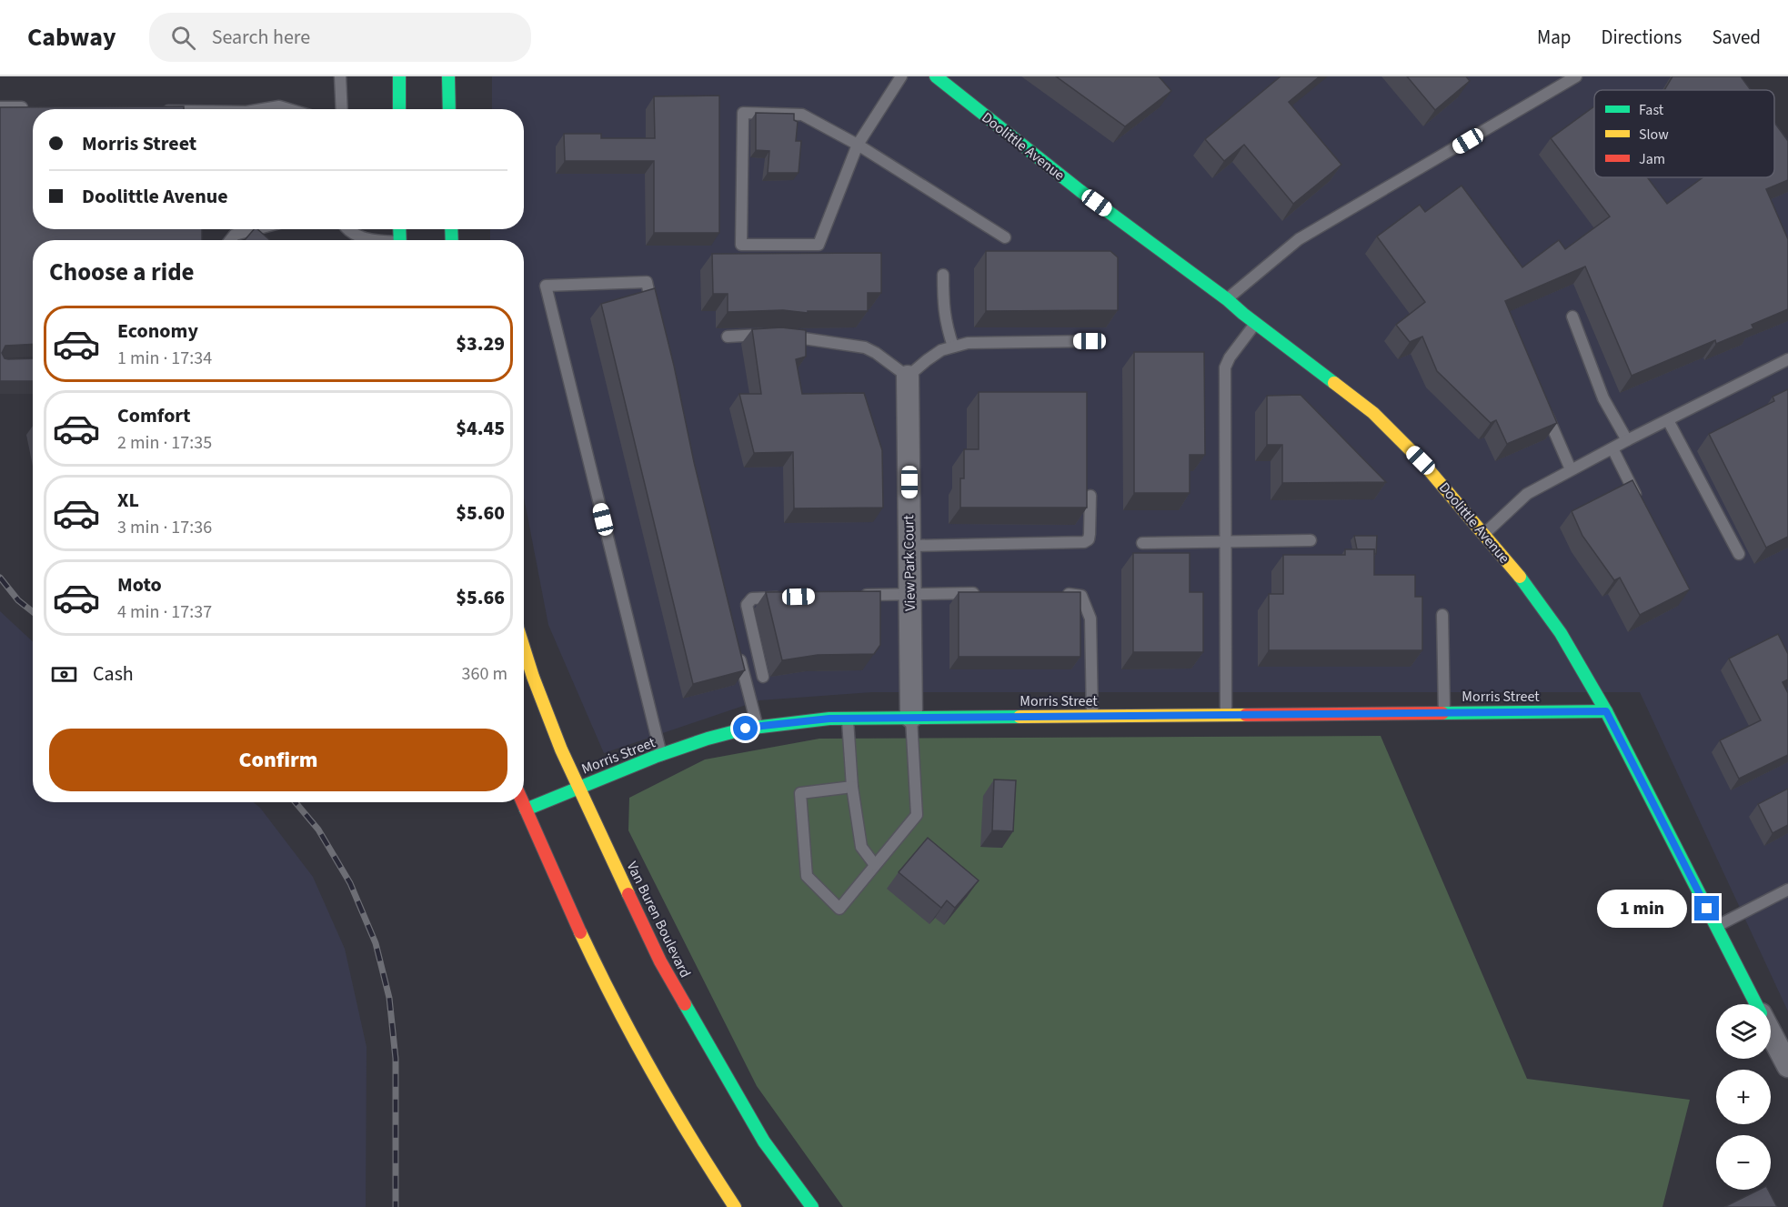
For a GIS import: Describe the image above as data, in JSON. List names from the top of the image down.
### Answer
{
  "streets": {
    "street": [
      "Doolittle Avenue",
      "View Park Court",
      "Morris Street",
      "Van Buren Boulevard"
    ]
  },
  "crossings": [
    ["Doolittle Avenue", "Morris Street"],
    ["View Park Court", "Morris Street"],
    ["Morris Street", "Van Buren Boulevard"]
  ],
  "legend": ["Fast", "Slow", "Jam"],
  "page": {
    "header": "Cabway",
    "search": "Search here",
    "nav": ["Map", "Directions", "Saved"],
    "banner": ["Morris Street", "Doolittle Avenue"],
    "heading": "Choose a ride",
    "list": [
      {
        "name": "Economy",
        "note": "1 min · 17:34",
        "value": "$3.29"
      },
      {
        "name": "Comfort",
        "note": "2 min · 17:35",
        "value": "$4.45"
      },
      {
        "name": "XL",
        "note": "3 min · 17:36",
        "value": "$5.60"
      },
      {
        "name": "Moto",
        "note": "4 min · 17:37",
        "value": "$5.66"
      }
    ],
    "pay": ["Cash", "360 m"],
    "buttons": "Confirm",
    "bubble": "1 min",
    "map_buttons": ["+", "−"]
  }
}
